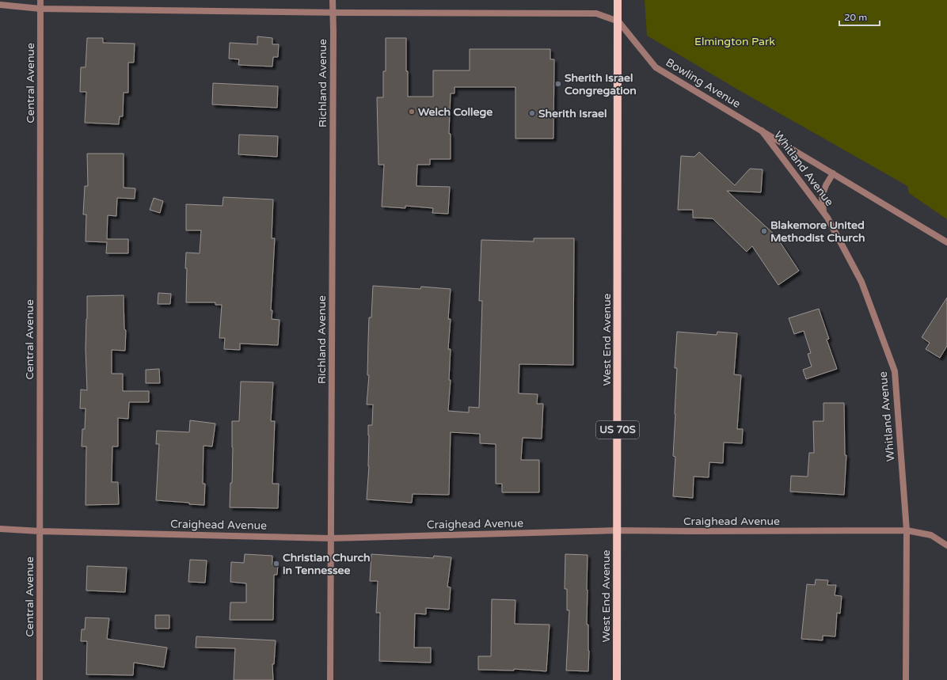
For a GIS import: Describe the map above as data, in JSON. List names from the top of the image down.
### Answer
{
  "streets": {
    "main road": ["West End Avenue", "US 70S"],
    "street": [
      "Central Avenue",
      "Richland Avenue",
      "Bowling Avenue",
      "Whitland Avenue",
      "Craighead Avenue"
    ]
  },
  "crossings": [
    ["Central Avenue", "Craighead Avenue"],
    ["Richland Avenue", "Craighead Avenue"],
    ["Bowling Avenue", "Whitland Avenue"],
    ["Bowling Avenue", "West End Avenue"],
    ["Whitland Avenue", "Craighead Avenue"],
    ["West End Avenue", "Craighead Avenue"]
  ],
  "parks": ["Elmington Park"],
  "places": [
    "Sherith Israel Congregation",
    "Welch College",
    "Sherith Israel",
    "Blakemore United Methodist Church",
    "Christian Church in Tennessee"
  ],
  "scale_bar": "20 m"
}
